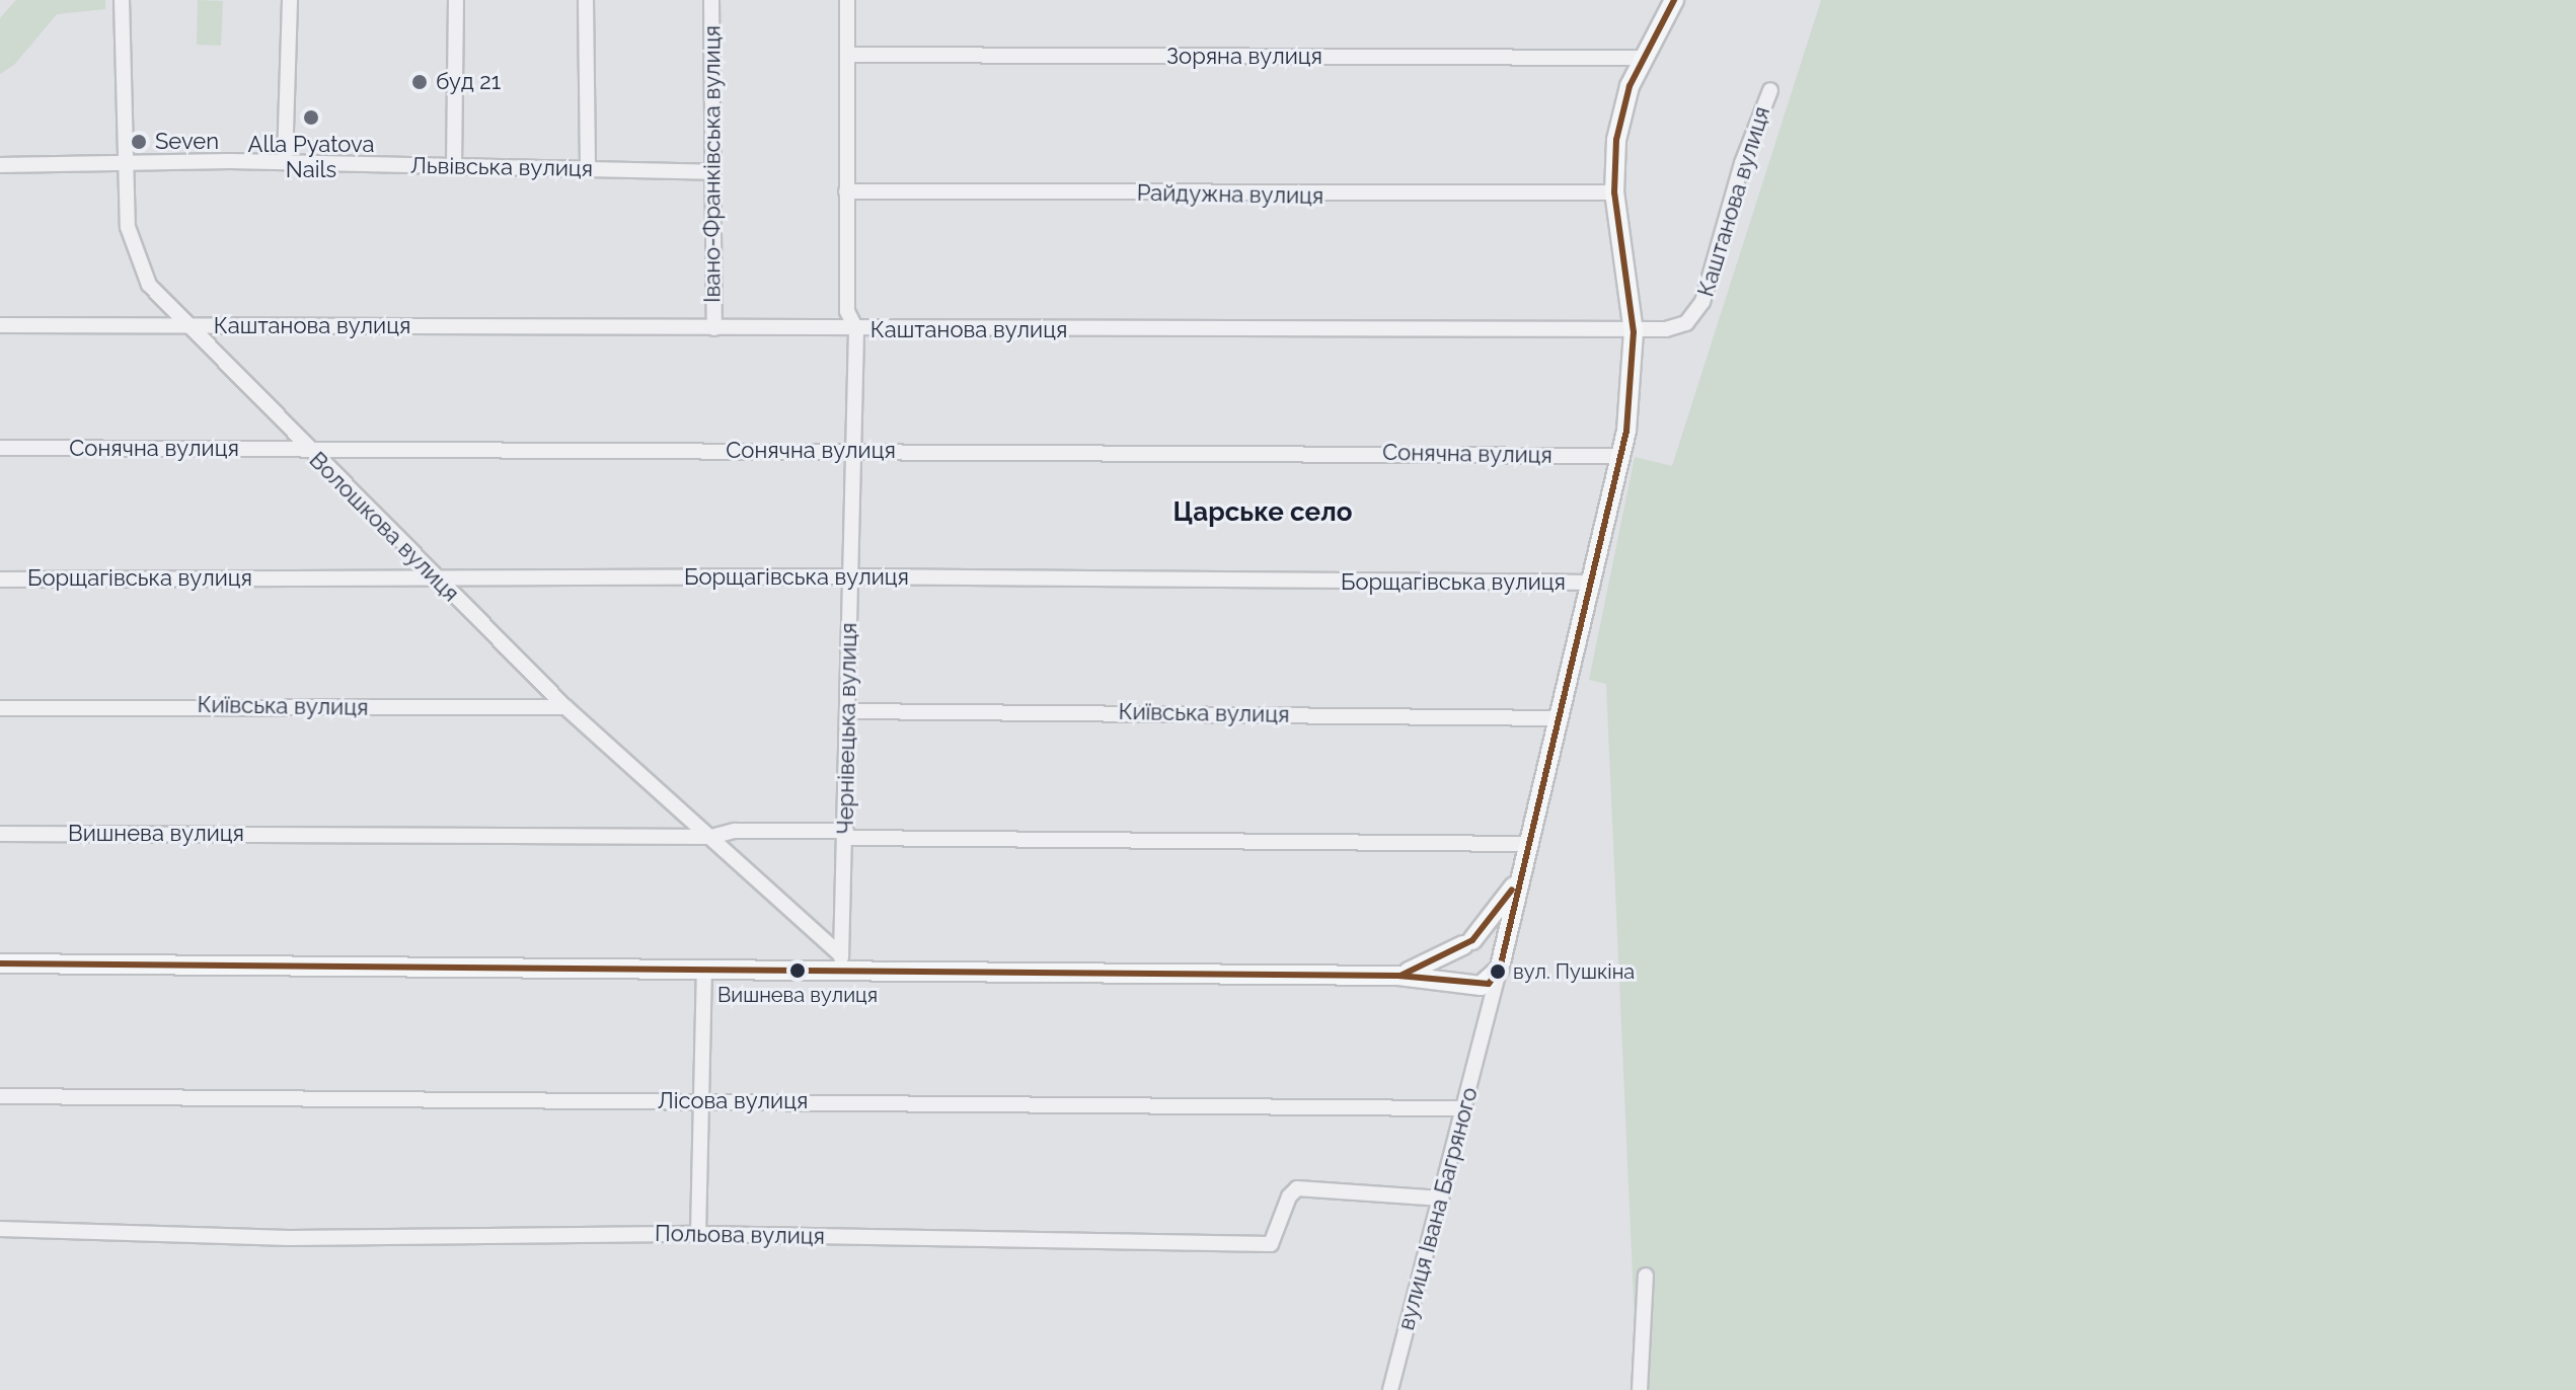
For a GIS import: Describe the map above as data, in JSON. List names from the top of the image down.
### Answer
{
  "streets": {
    "main road": ["вулиця Івана Багряного"],
    "street": [
      "Зоряна вулиця",
      "Івано-Франківська вулиця",
      "Львівська вулиця",
      "Райдужна вулиця",
      "Каштанова вулиця",
      "Сонячна вулиця",
      "Волошкова вулиця",
      "Борщагівська вулиця",
      "Київська вулиця",
      "Чернівецька вулиця",
      "Вишнева вулиця",
      "Лісова вулиця",
      "Польова вулиця"
    ]
  },
  "crossings": [
    ["Зоряна вулиця", "Чернівецька вулиця"],
    ["Зоряна вулиця", "вулиця Івана Багряного"],
    ["Івано-Франківська вулиця", "Львівська вулиця"],
    ["Івано-Франківська вулиця", "Каштанова вулиця"],
    ["Львівська вулиця", "Волошкова вулиця"],
    ["Райдужна вулиця", "Чернівецька вулиця"],
    ["Райдужна вулиця", "вулиця Івана Багряного"],
    ["Каштанова вулиця", "Волошкова вулиця"],
    ["Каштанова вулиця", "Чернівецька вулиця"],
    ["Каштанова вулиця", "вулиця Івана Багряного"],
    ["Сонячна вулиця", "Волошкова вулиця"],
    ["Сонячна вулиця", "Чернівецька вулиця"],
    ["Сонячна вулиця", "вулиця Івана Багряного"],
    ["Волошкова вулиця", "Борщагівська вулиця"],
    ["Волошкова вулиця", "Київська вулиця"],
    ["Волошкова вулиця", "Чернівецька вулиця"],
    ["Волошкова вулиця", "Вишнева вулиця"],
    ["Борщагівська вулиця", "Чернівецька вулиця"],
    ["Борщагівська вулиця", "вулиця Івана Багряного"],
    ["Київська вулиця", "Чернівецька вулиця"],
    ["Київська вулиця", "вулиця Івана Багряного"],
    ["Чернівецька вулиця", "Вишнева вулиця"],
    ["Вишнева вулиця", "вулиця Івана Багряного"],
    ["Лісова вулиця", "вулиця Івана Багряного"],
    ["вулиця Івана Багряного", "Польова вулиця"]
  ],
  "districts": ["Царське село"],
  "places": [
    "буд 21",
    "Alla Pyatova Nails",
    "Seven",
    "Вишнева вулиця",
    "вул. Пушкіна"
  ]
}
